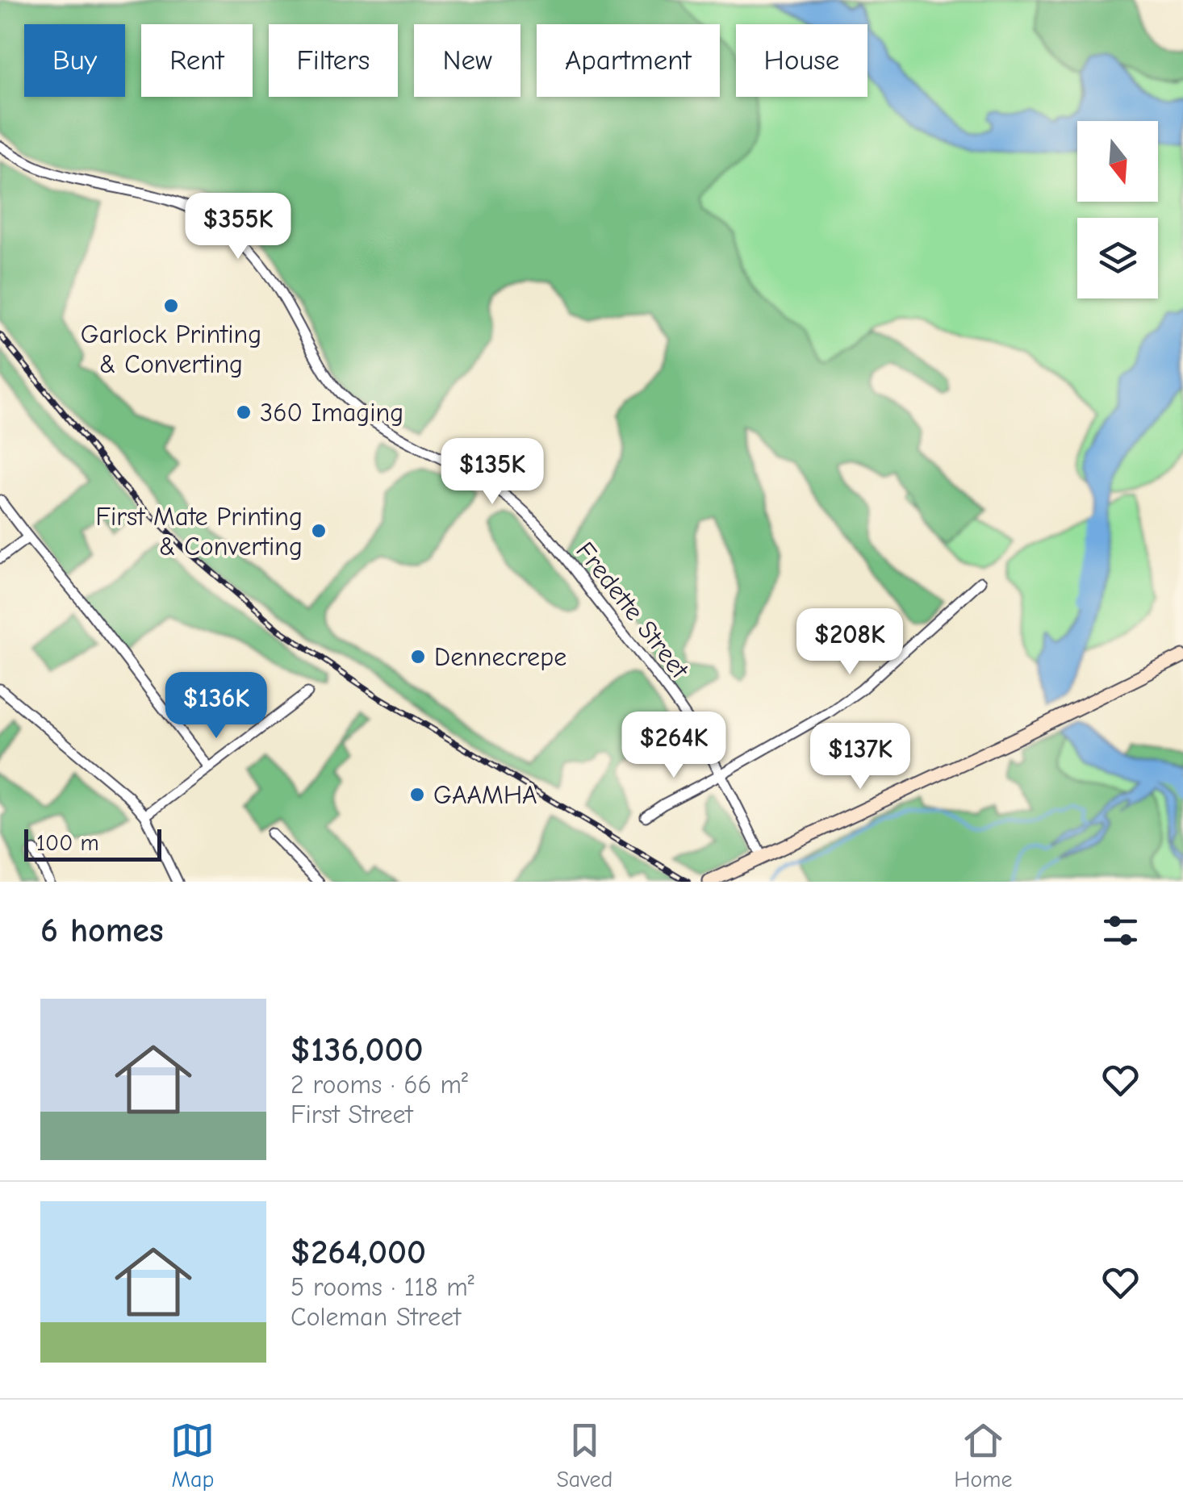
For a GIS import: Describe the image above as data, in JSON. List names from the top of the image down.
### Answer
{
  "streets": {
    "street": ["Fredette Street"]
  },
  "places": [
    "Garlock Printing & Converting",
    "360 Imaging",
    "First Mate Printing & Converting",
    "Dennecrepe",
    "GAAMHA"
  ],
  "scale_bar": "100 m",
  "north": "bottom",
  "page": {
    "chip": [
      "Buy",
      "Rent",
      "Filters",
      "New",
      "Apartment",
      "House"
    ],
    "price": [
      "$355K",
      "$135K",
      "$208K",
      "$136K",
      "$264K",
      "$137K"
    ],
    "scale": "100 m",
    "heading": "6 homes",
    "list": [
      {
        "name": "$136,000",
        "note": "2 rooms · 66 m² · First Street"
      },
      {
        "name": "$264,000",
        "note": "5 rooms · 118 m² · Coleman Street"
      }
    ],
    "tabs": ["Map", "Saved", "Home"]
  }
}
